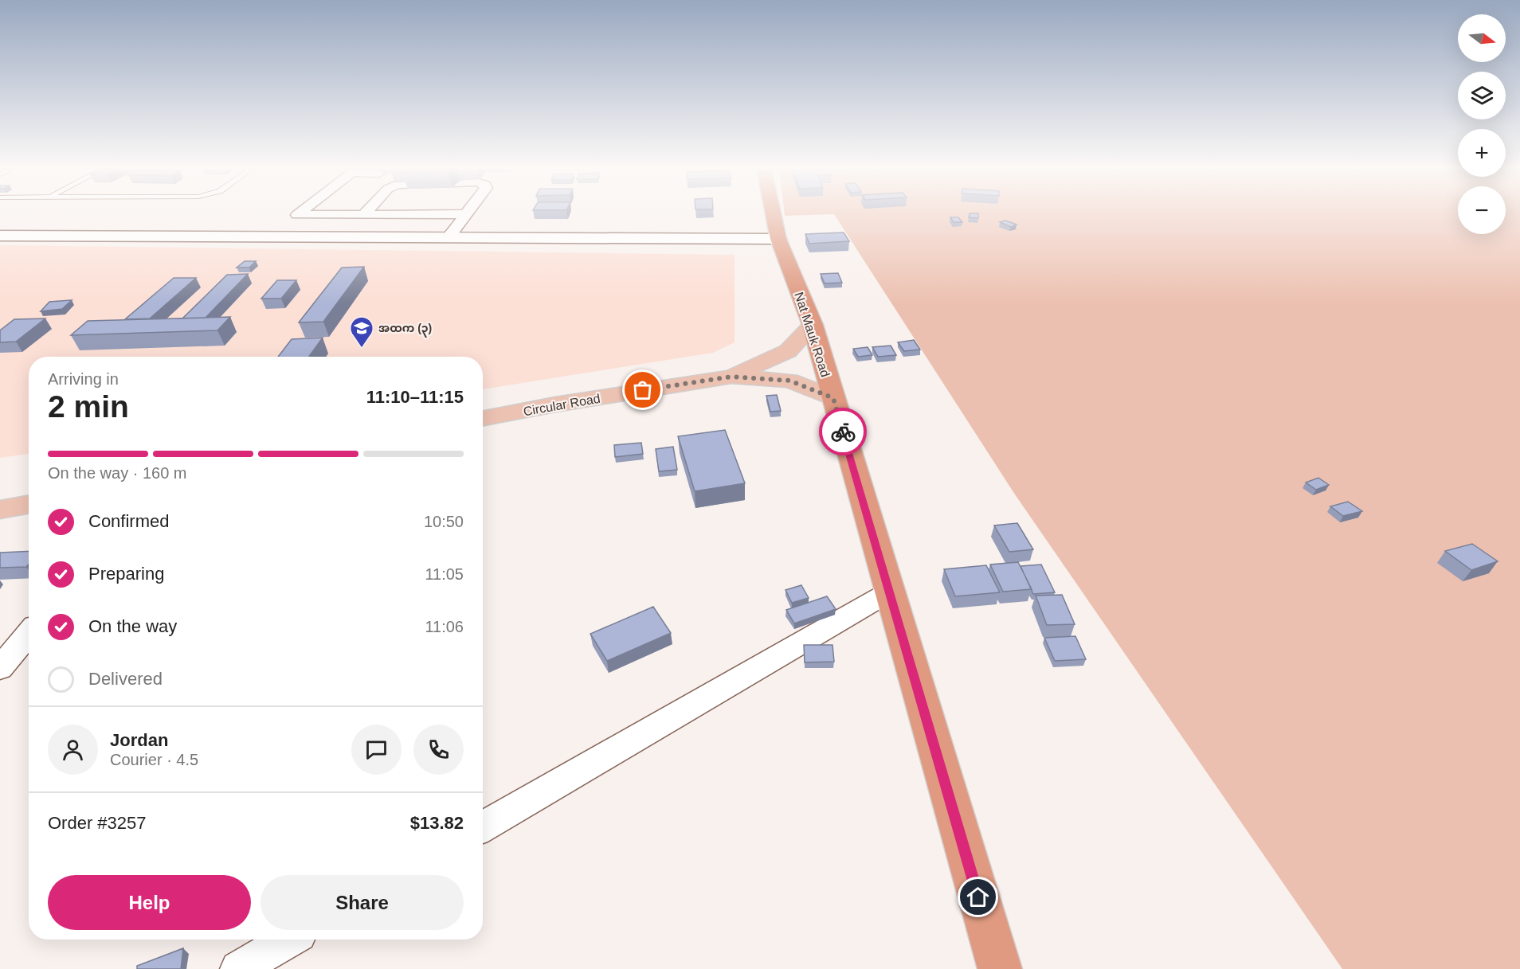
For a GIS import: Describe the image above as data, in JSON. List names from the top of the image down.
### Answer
{
  "streets": {
    "highway": ["Nat Mauk Road"],
    "main road": ["Circular Road"]
  },
  "places": {
    "school or university": ["အထက (၃)"]
  },
  "north": "right",
  "page": {
    "map_buttons": ["+", "−"],
    "heading": ["2 min", "Arriving in", "11:10–11:15"],
    "panel": [
      "Jordan",
      "Courier · 4.5",
      "Order #3257",
      "$13.82"
    ],
    "bar": "On the way · 160 m",
    "list": [
      ["Confirmed", "10:50"],
      ["Preparing", "11:05"],
      ["On the way", "11:06"],
      "Delivered"
    ],
    "buttons": ["Help", "Share"]
  }
}
